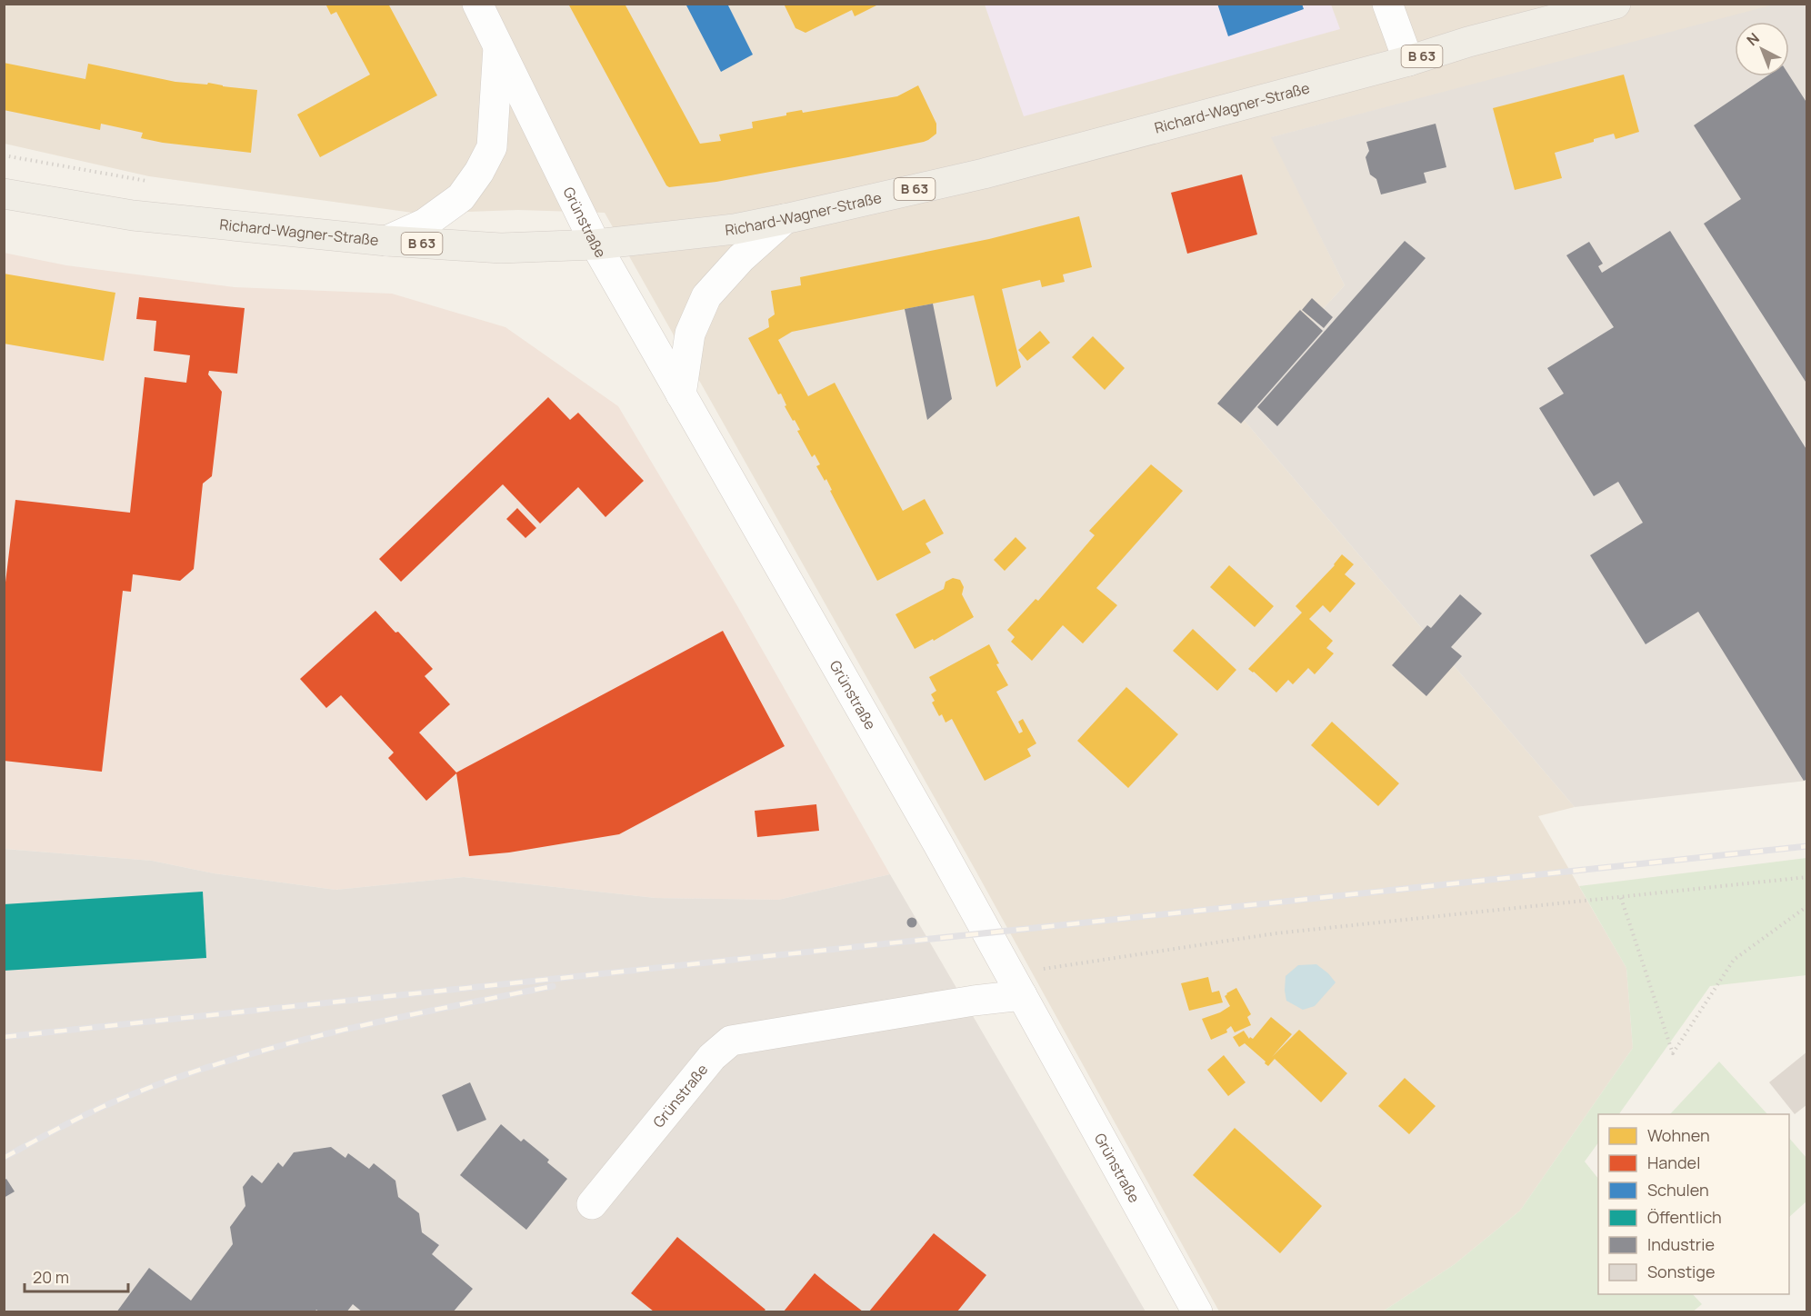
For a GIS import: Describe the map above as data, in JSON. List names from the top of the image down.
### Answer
{
  "streets": {
    "main road": ["B 63", "Richard-Wagner-Straße"],
    "street": ["Grünstraße"]
  },
  "crossings": [
    ["Richard-Wagner-Straße", "Grünstraße"]
  ],
  "legend": [
    "Wohnen",
    "Handel",
    "Schulen",
    "Öffentlich",
    "Industrie",
    "Sonstige"
  ],
  "scale_bar": "20 m",
  "north": "top left"
}
